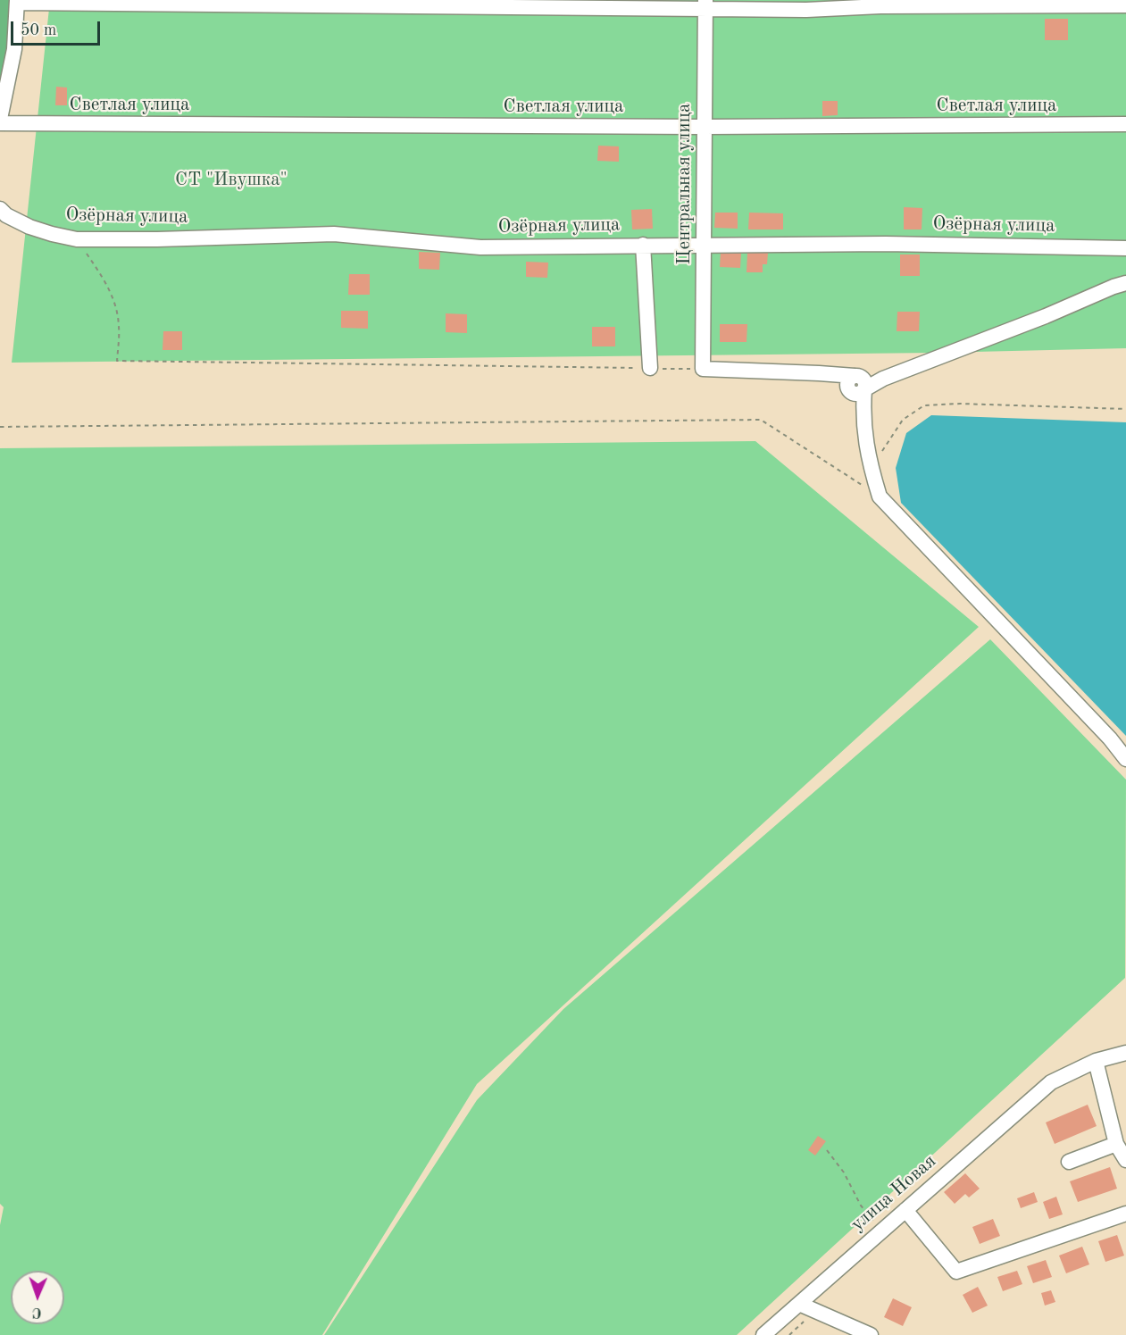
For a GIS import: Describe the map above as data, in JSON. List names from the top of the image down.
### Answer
{
  "streets": {
    "street": [
      "Светлая улица",
      "Центральная улица",
      "Озёрная улица",
      "улица Новая"
    ]
  },
  "crossings": [
    ["Светлая улица", "Центральная улица"],
    ["Центральная улица", "Озёрная улица"]
  ],
  "parks": ["СТ \"Ивушка\""],
  "scale_bar": "50 m",
  "north": "bottom"
}
